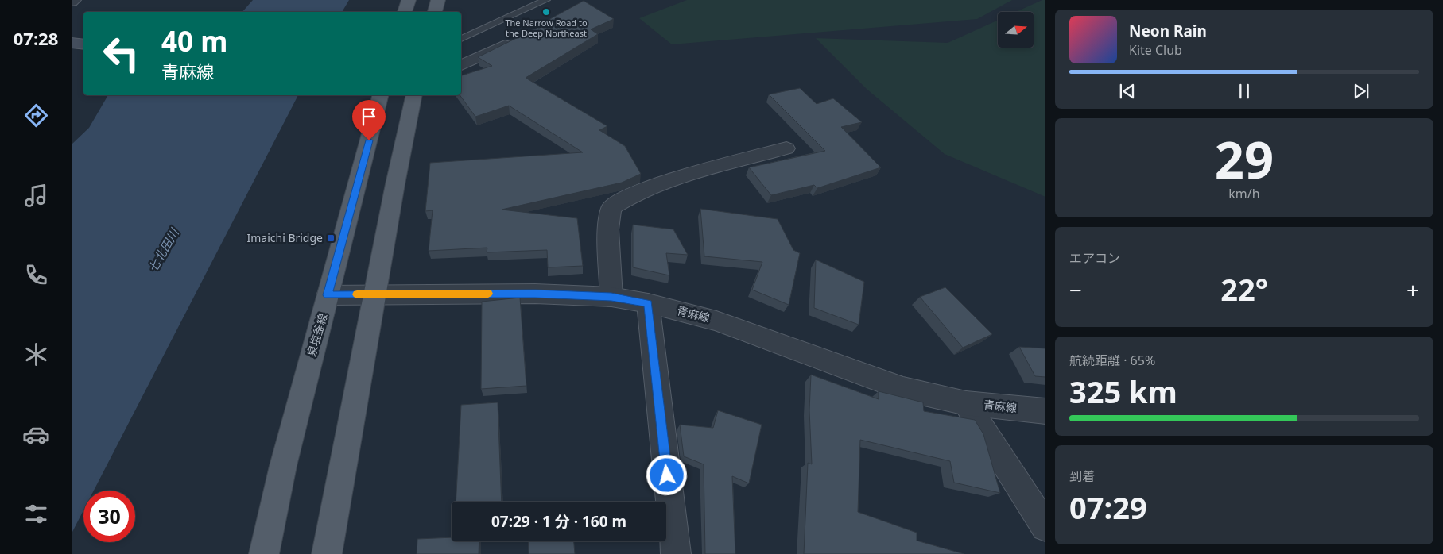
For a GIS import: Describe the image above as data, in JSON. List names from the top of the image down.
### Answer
{
  "streets": {
    "main road": ["泉塩釜線"],
    "street": ["青麻線"]
  },
  "crossings": [
    ["青麻線", "泉塩釜線"]
  ],
  "water": ["七北田川"],
  "places": {
    "other": ["The Narrow Road to the Deep Northeast"],
    "transit": ["Imaichi Bridge"]
  },
  "north": "right",
  "page": {
    "tabs": "07:28",
    "turn": ["40 m", "青麻線"],
    "song": ["Neon Rain", "Kite Club"],
    "tile": [
      ["29", "km/h"],
      "エアコン",
      ["航続距離 · 65%", "325 km"],
      ["到着", "07:29"]
    ],
    "heat": ["−", "22°", "+"],
    "limit": "30",
    "trip": "07:29 · 1 分 · 160 m"
  }
}
